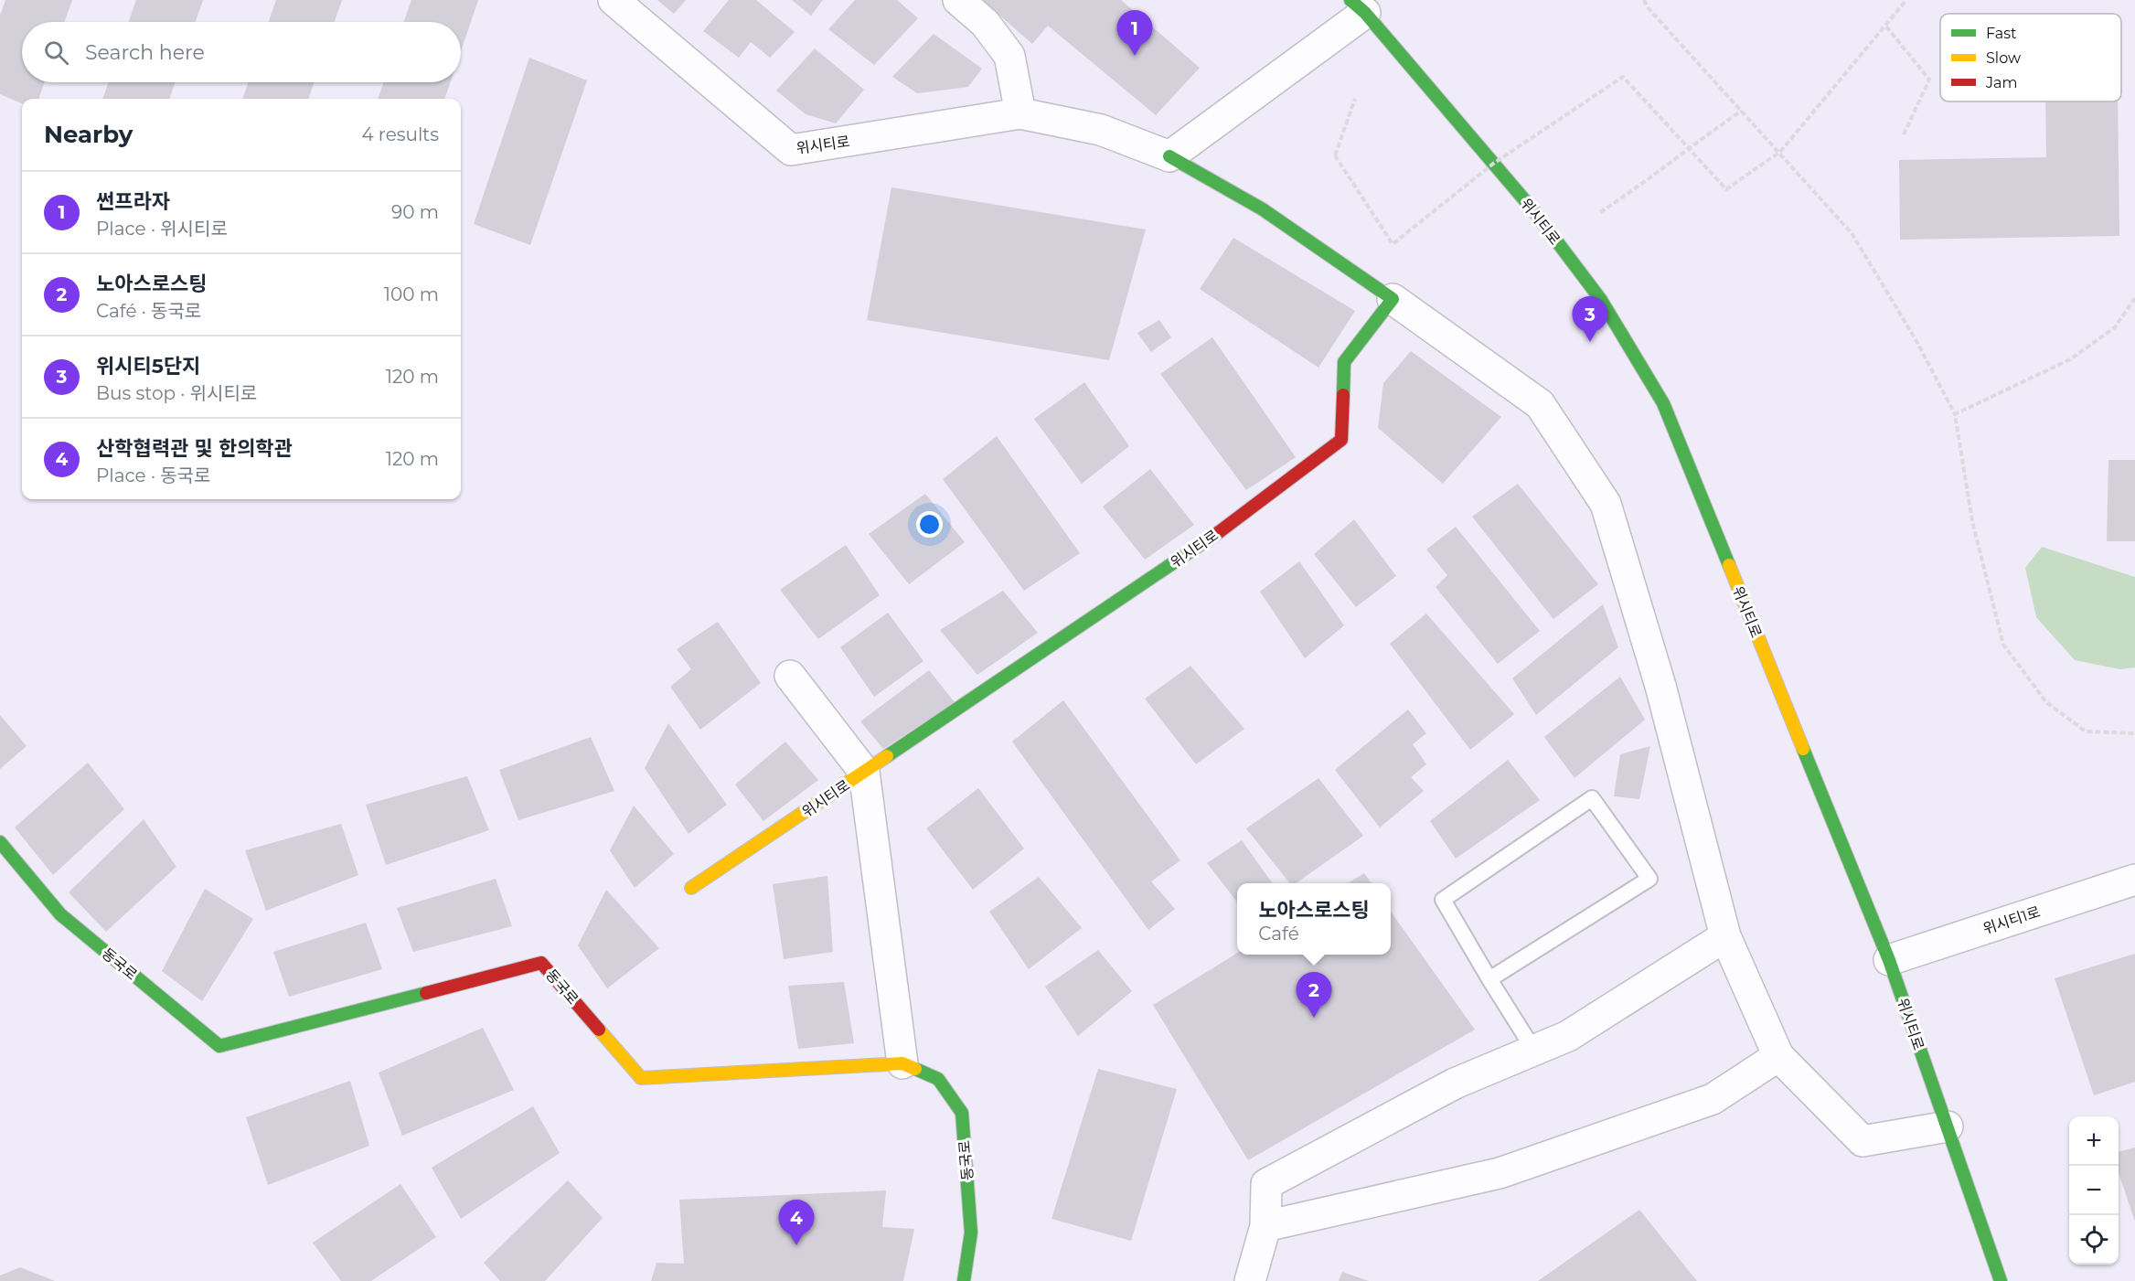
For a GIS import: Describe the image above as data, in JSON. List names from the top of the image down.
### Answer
{
  "streets": {
    "street": ["위시티로", "위시티1로", "동국로"]
  },
  "crossings": [
    ["위시티로", "위시티1로"]
  ],
  "legend": ["Fast", "Slow", "Jam"],
  "page": {
    "pins": [
      "1",
      "3",
      "2",
      "4"
    ],
    "search": "Search here",
    "heading": ["Nearby", "4 results"],
    "list": [
      {
        "mark": "1",
        "name": "썬프라자",
        "note": "Place · 위시티로",
        "value": "90 m"
      },
      {
        "mark": "2",
        "name": "노아스로스팅",
        "note": "Café · 동국로",
        "value": "100 m"
      },
      {
        "mark": "3",
        "name": "위시티5단지",
        "note": "Bus stop · 위시티로",
        "value": "120 m"
      },
      {
        "mark": "4",
        "name": "산학협력관 및 한의학관",
        "note": "Place · 동국로",
        "value": "120 m"
      }
    ],
    "popup": ["노아스로스팅", "Café"],
    "map_buttons": ["+", "−"]
  }
}
